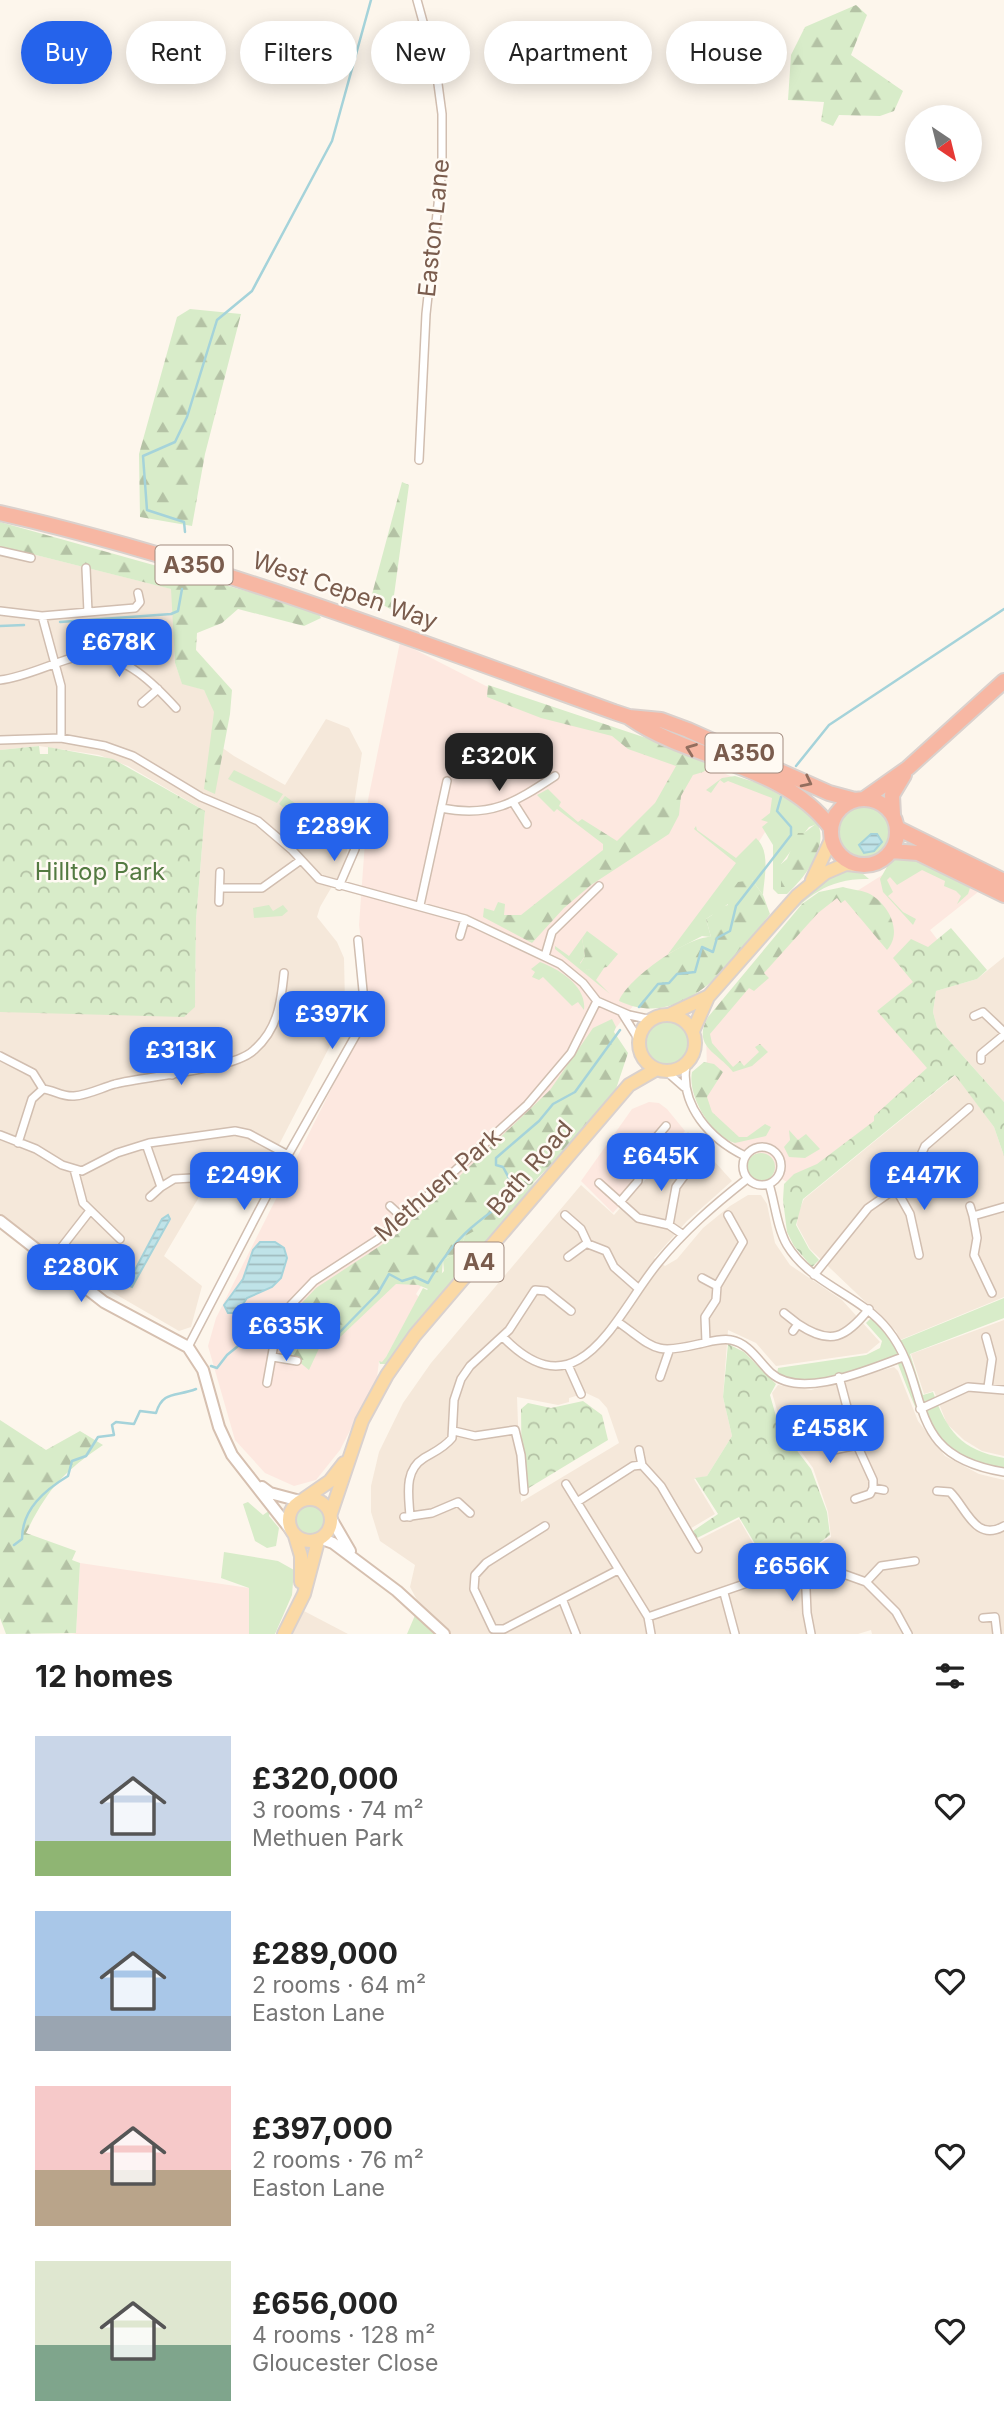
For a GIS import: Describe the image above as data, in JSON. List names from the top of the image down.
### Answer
{
  "streets": {
    "highway": ["A350", "West Cepen Way"],
    "main road": ["Bath Road", "A4"],
    "street": ["Easton Lane", "Methuen Park"]
  },
  "crossings": [
    ["Bath Road", "A4"]
  ],
  "parks": ["Hilltop Park"],
  "north": "bottom right",
  "page": {
    "chip": [
      "Buy",
      "Rent",
      "Filters",
      "New",
      "Apartment",
      "House"
    ],
    "price": [
      "£678K",
      "£320K",
      "£289K",
      "£397K",
      "£313K",
      "£645K",
      "£249K",
      "£447K",
      "£280K",
      "£635K",
      "£458K",
      "£656K"
    ],
    "heading": "12 homes",
    "list": [
      {
        "name": "£320,000",
        "note": "3 rooms · 74 m² · Methuen Park"
      },
      {
        "name": "£289,000",
        "note": "2 rooms · 64 m² · Easton Lane"
      },
      {
        "name": "£397,000",
        "note": "2 rooms · 76 m² · Easton Lane"
      },
      {
        "name": "£656,000",
        "note": "4 rooms · 128 m² · Gloucester Close"
      }
    ]
  }
}
